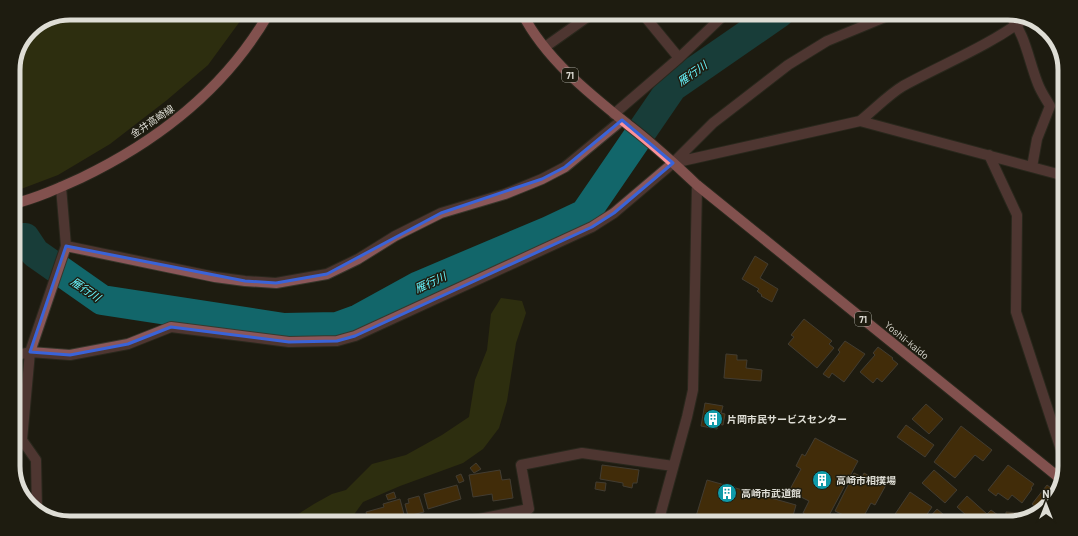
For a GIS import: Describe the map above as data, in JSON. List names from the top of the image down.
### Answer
{
  "streets": {
    "main road": ["71", "金井高崎線", "Yoshii-kaido"]
  },
  "crossings": [
    ["71", "Yoshii-kaido"]
  ],
  "water": ["雁行川"],
  "places": {
    "building": ["片岡市民サービスセンター", "高崎市相撲場", "高崎市武道館"]
  },
  "north": "top"
}
